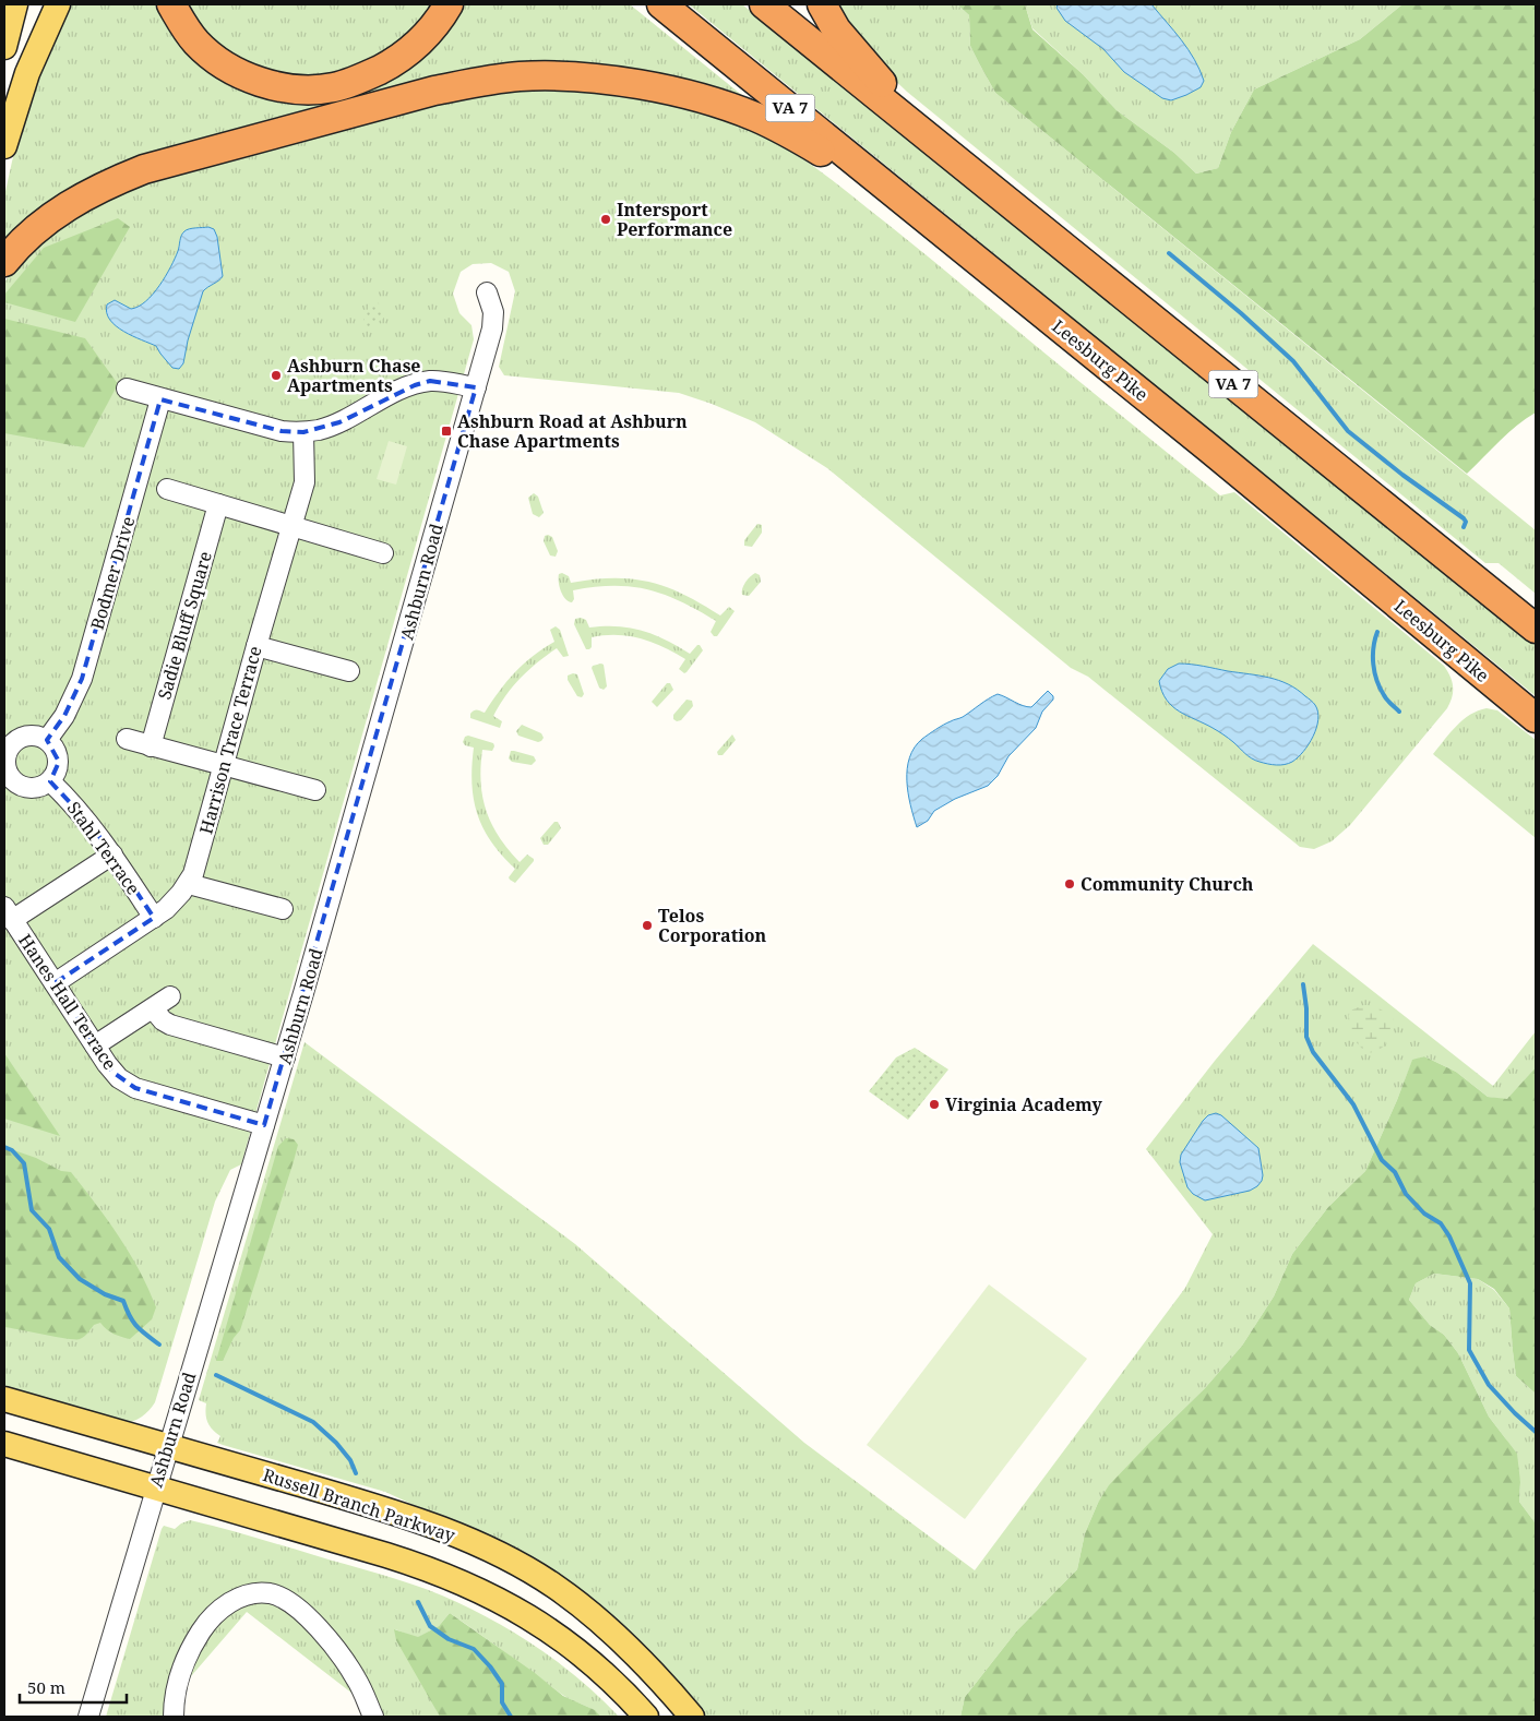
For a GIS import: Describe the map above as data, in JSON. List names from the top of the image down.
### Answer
{
  "streets": {
    "highway": ["VA 7", "Leesburg Pike"],
    "main road": ["Russell Branch Parkway"],
    "street": [
      "Bodmer Drive",
      "Ashburn Road",
      "Sadie Bluff Square",
      "Harrison Trace Terrace",
      "Stahl Terrace",
      "Hanes Hall Terrace"
    ]
  },
  "crossings": [
    ["Bodmer Drive", "Stahl Terrace"],
    ["Ashburn Road", "Hanes Hall Terrace"],
    ["Ashburn Road", "Russell Branch Parkway"],
    ["Harrison Trace Terrace", "Stahl Terrace"],
    ["Harrison Trace Terrace", "Hanes Hall Terrace"]
  ],
  "places": {
    "other": [
      "Intersport Performance",
      "Ashburn Chase Apartments",
      "Community Church",
      "Telos Corporation",
      "Virginia Academy"
    ],
    "transit": ["Ashburn Road at Ashburn Chase Apartments"]
  },
  "scale_bar": "50 m"
}
